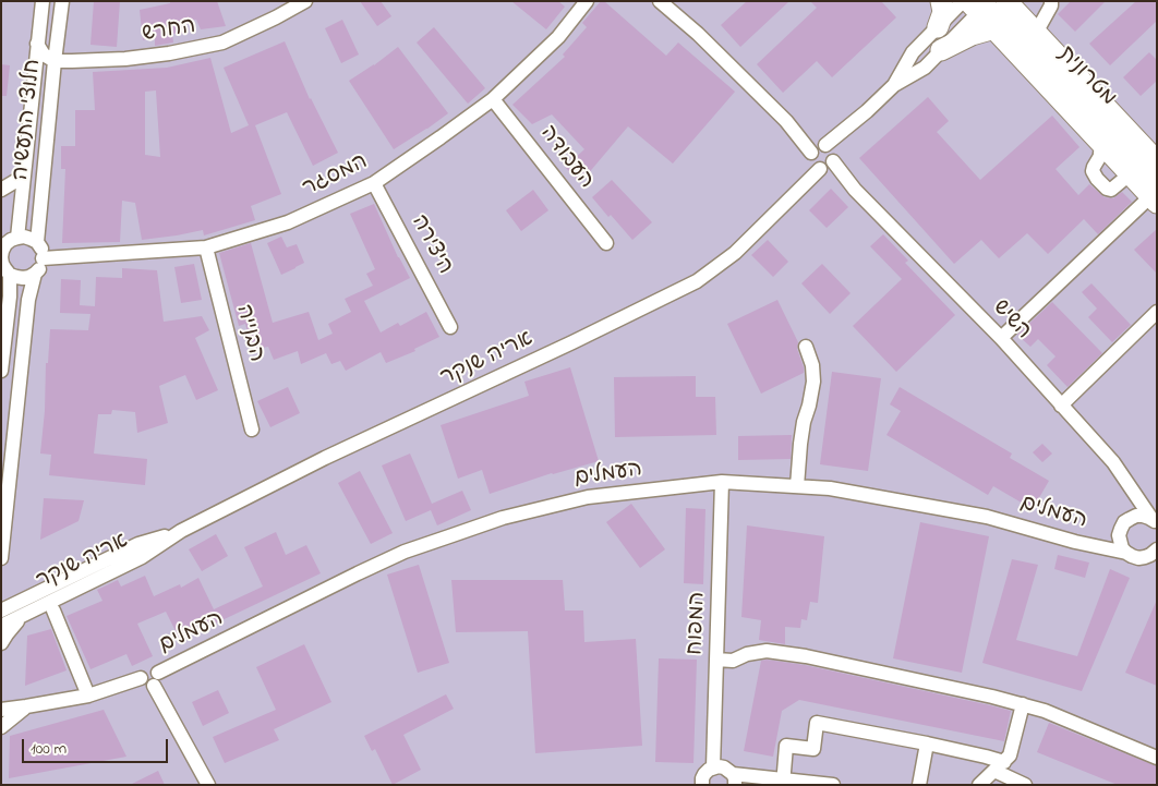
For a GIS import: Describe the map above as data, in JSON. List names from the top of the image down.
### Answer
{
  "streets": {
    "street": [
      "החרש",
      "מטרונית",
      "חלוצי התעשיה",
      "העבודה",
      "המסגר",
      "היצירה",
      "השיש",
      "הבנייה",
      "אריה שנקר",
      "העמלים",
      "המפוח"
    ]
  },
  "crossings": [
    ["החרש", "חלוצי התעשיה"],
    ["מטרונית", "אריה שנקר"],
    ["חלוצי התעשיה", "המסגר"],
    ["העבודה", "המסגר"],
    ["המסגר", "היצירה"],
    ["המסגר", "הבנייה"],
    ["השיש", "אריה שנקר"],
    ["העמלים", "המפוח"]
  ],
  "scale_bar": "100 m"
}
